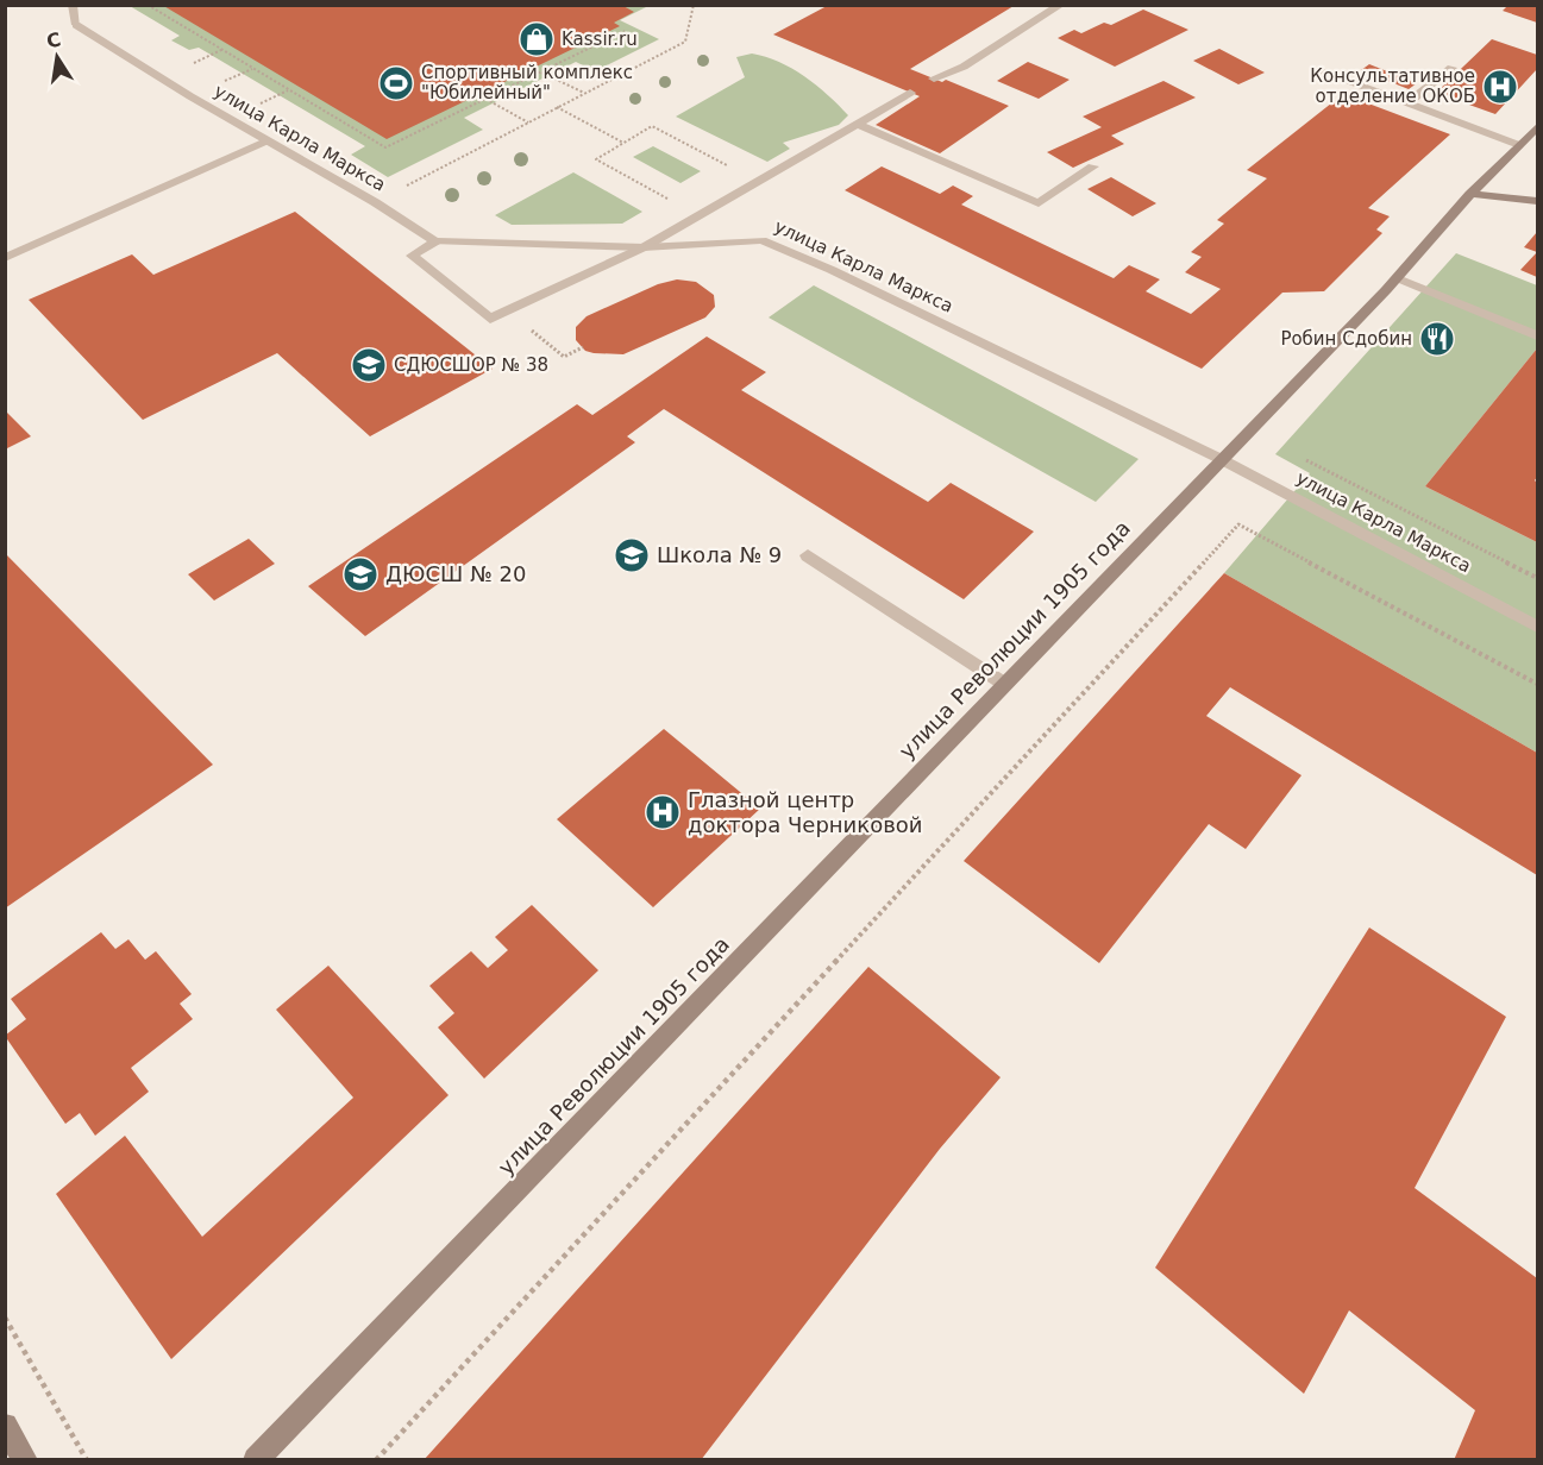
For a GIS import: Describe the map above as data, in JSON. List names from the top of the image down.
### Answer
{
  "streets": {
    "street": ["улица Карла Маркса", "улица Революции 1905 года"]
  },
  "crossings": [
    ["улица Карла Маркса", "улица Революции 1905 года"]
  ],
  "places": {
    "shop": ["Kassir.ru"],
    "sports": ["Спортивный комплекс \"Юбилейный\""],
    "hospital": ["Консультативное отделение ОКОБ", "Глазной центр доктора Черниковой"],
    "restaurant": ["Робин Сдобин"],
    "school or university": ["СДЮСШОР № 38", "Школа № 9", "ДЮСШ № 20"]
  },
  "north": "top"
}
